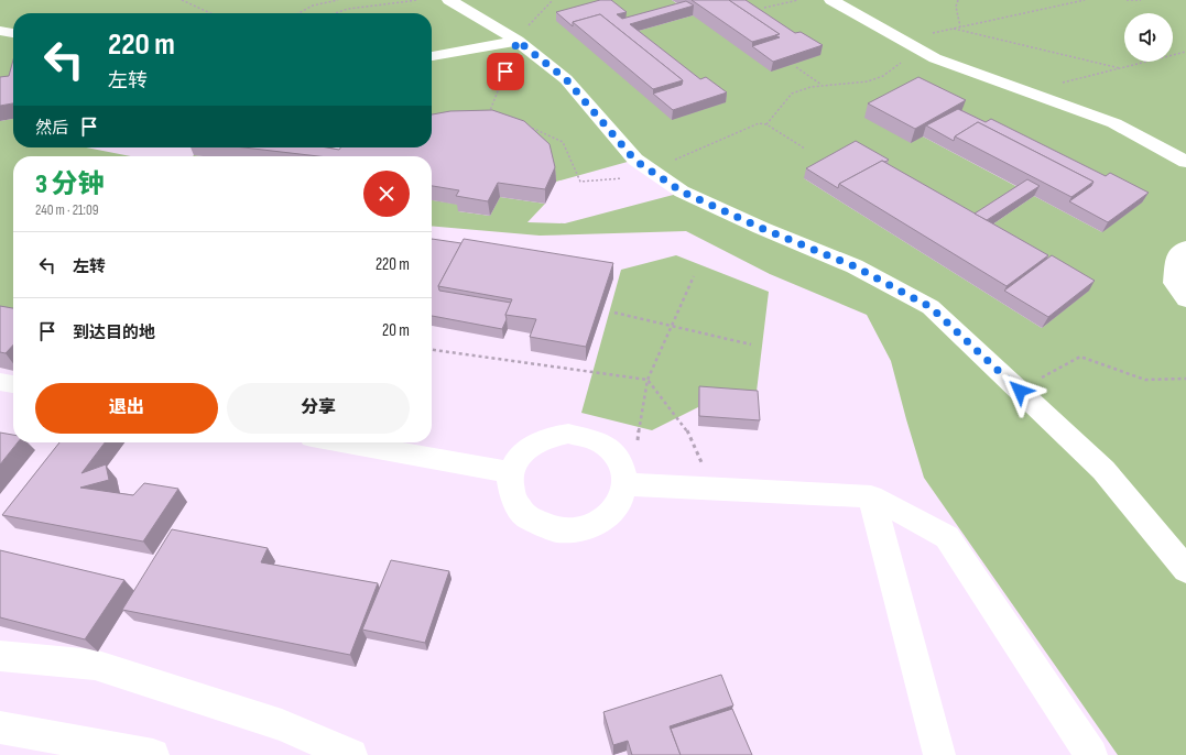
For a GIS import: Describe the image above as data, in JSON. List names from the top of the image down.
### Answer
{
  "page": {
    "turn": ["220 m", "左转"],
    "then": "然后",
    "heading": ["3 分钟", "240 m · 21:09"],
    "list": [
      {
        "name": "左转",
        "value": "220 m"
      },
      {
        "name": "到达目的地",
        "value": "20 m"
      }
    ],
    "buttons": ["退出", "分享"]
  }
}
